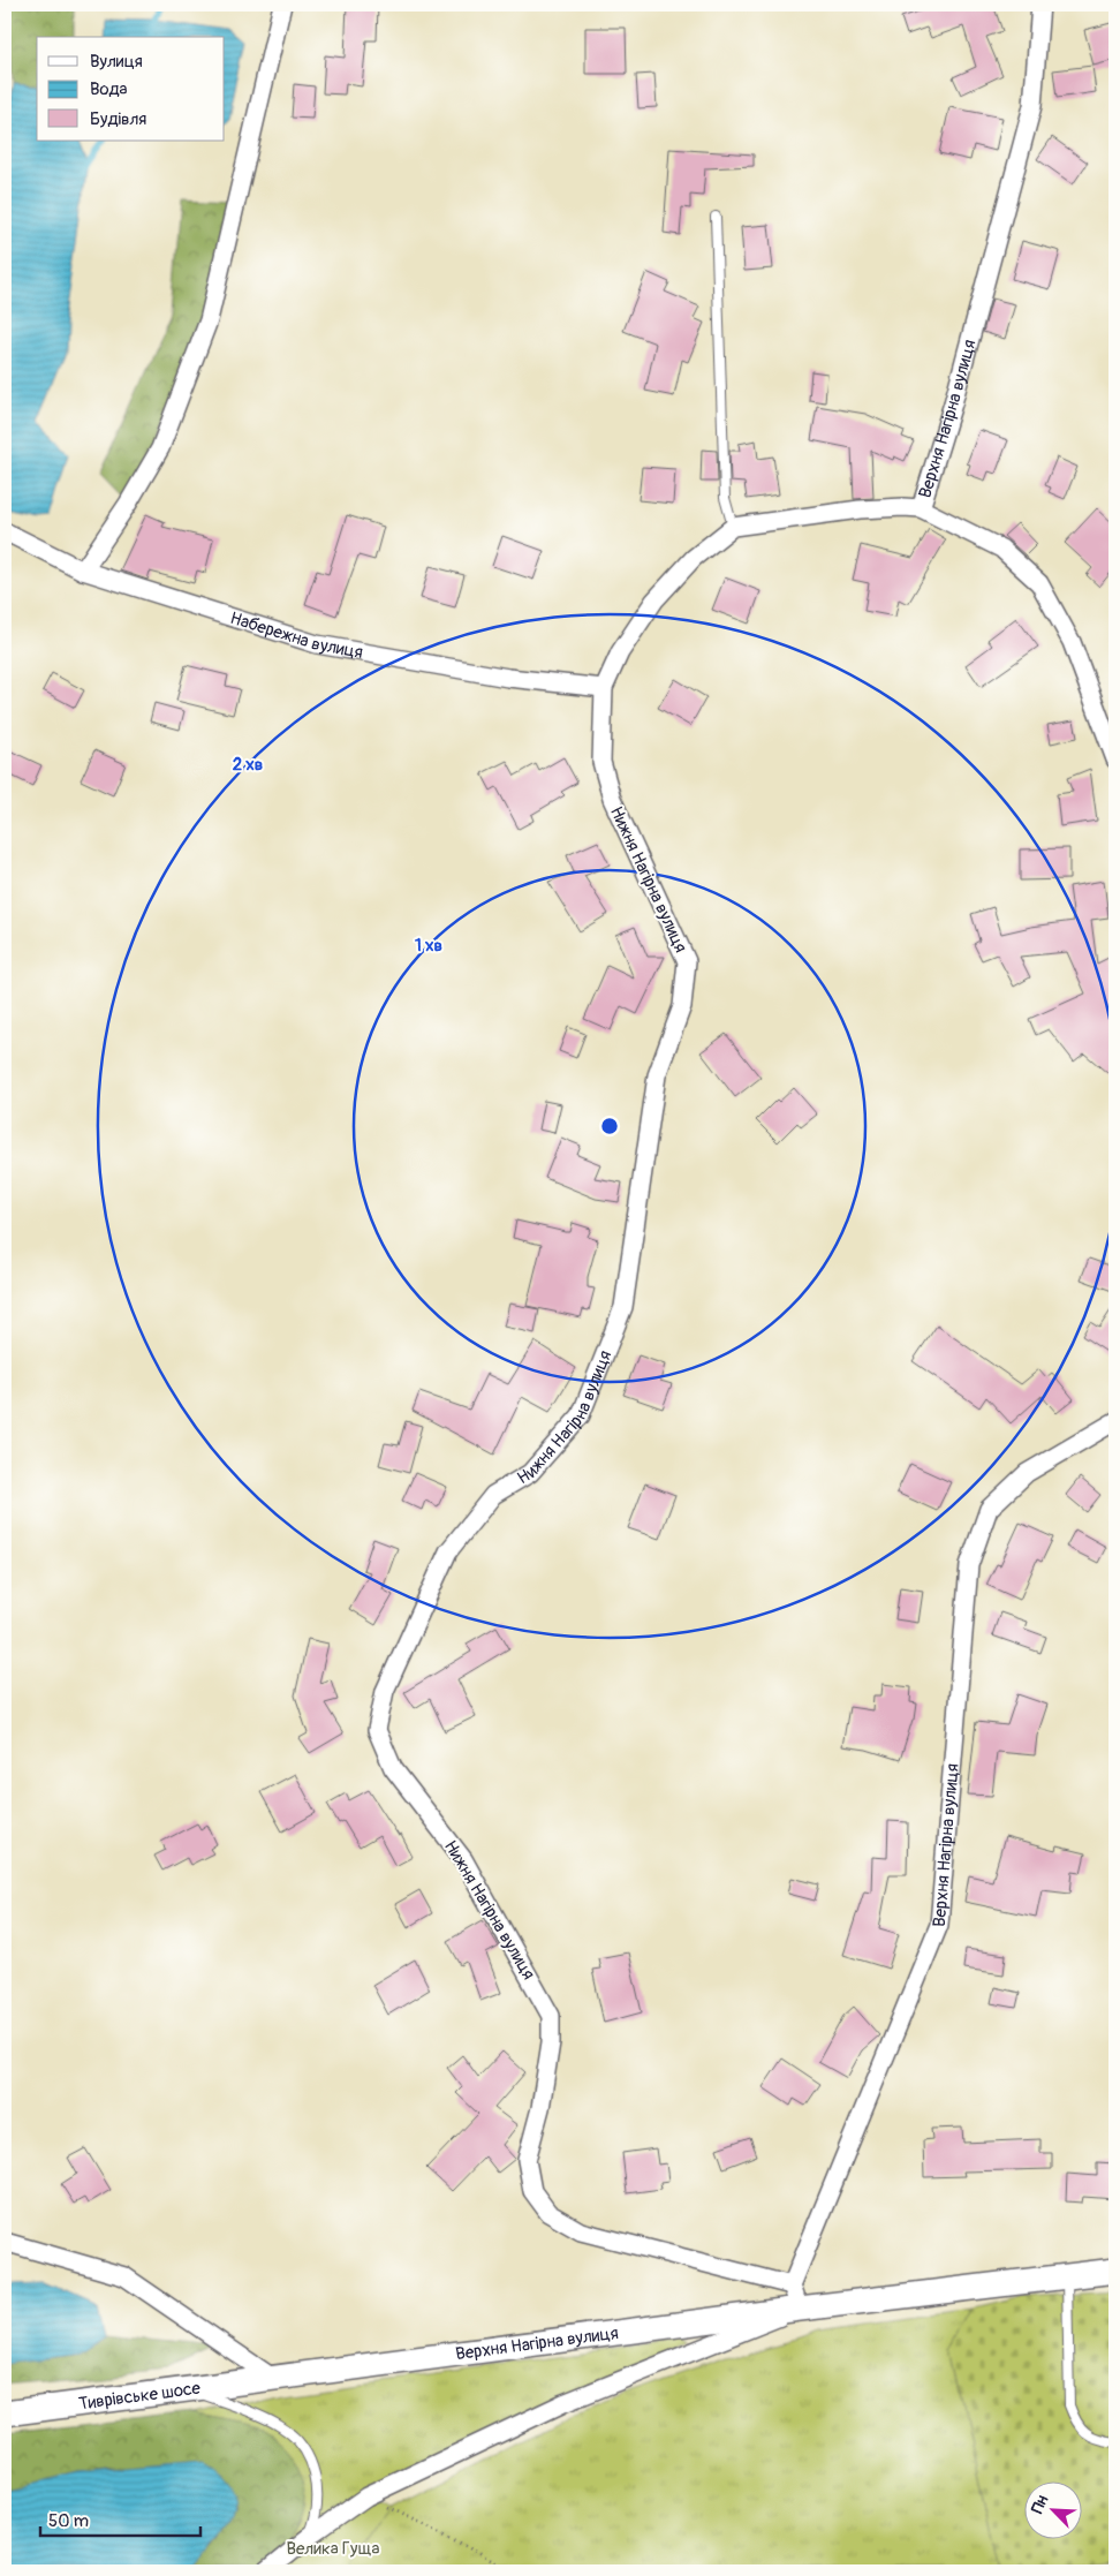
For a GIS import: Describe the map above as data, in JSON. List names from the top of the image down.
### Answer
{
  "streets": {
    "main road": ["Верхня Нагірна вулиця", "Тиврівське шосе"],
    "street": ["Набережна вулиця", "Нижня Нагірна вулиця"]
  },
  "crossings": [
    ["Верхня Нагірна вулиця", "Нижня Нагірна вулиця"],
    ["Верхня Нагірна вулиця", "Тиврівське шосе"],
    ["Набережна вулиця", "Нижня Нагірна вулиця"]
  ],
  "parks": ["Велика Гуща"],
  "legend": ["Вулиця", "Вода", "Будівля"],
  "scale_bar": "50 m",
  "north": "top left",
  "rings": ["2 хв", "1 хв"]
}
